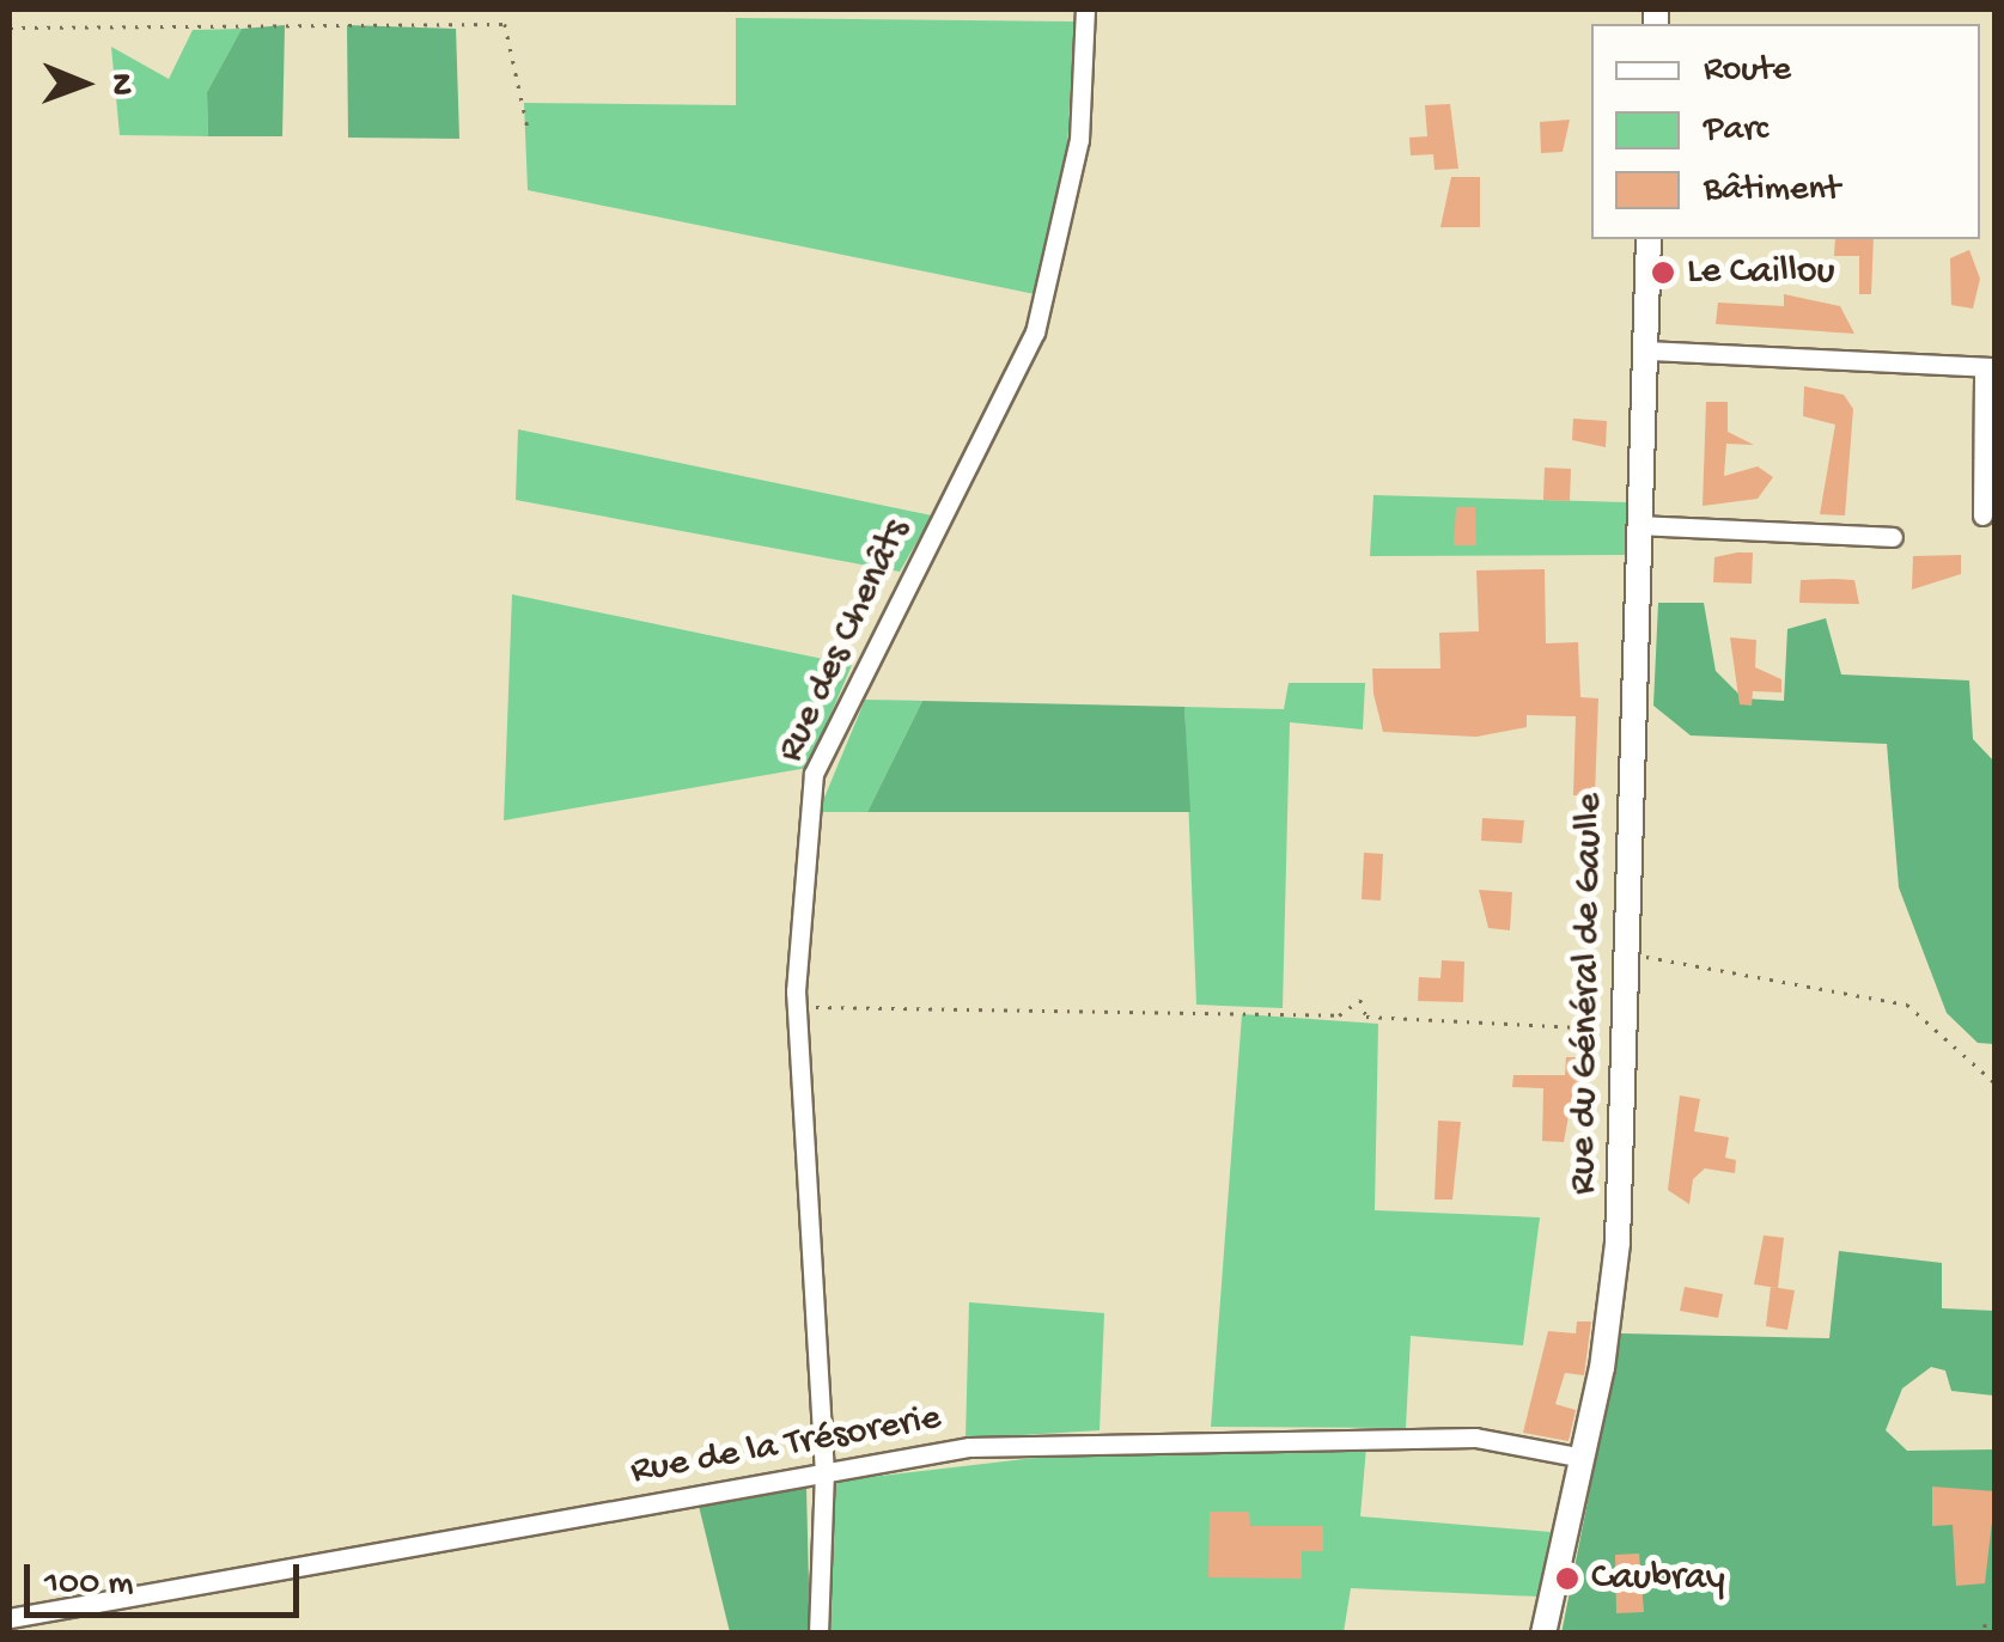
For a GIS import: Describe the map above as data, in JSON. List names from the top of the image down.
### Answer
{
  "streets": {
    "main road": ["Rue du Général de Gaulle"],
    "street": ["Rue des Chenâts", "Rue de la Trésorerie"]
  },
  "crossings": [
    ["Rue des Chenâts", "Rue de la Trésorerie"],
    ["Rue du Général de Gaulle", "Rue de la Trésorerie"]
  ],
  "places": ["Le Caillou", "Caubray"],
  "legend": ["Route", "Parc", "Bâtiment"],
  "scale_bar": "100 m",
  "north": "right"
}
